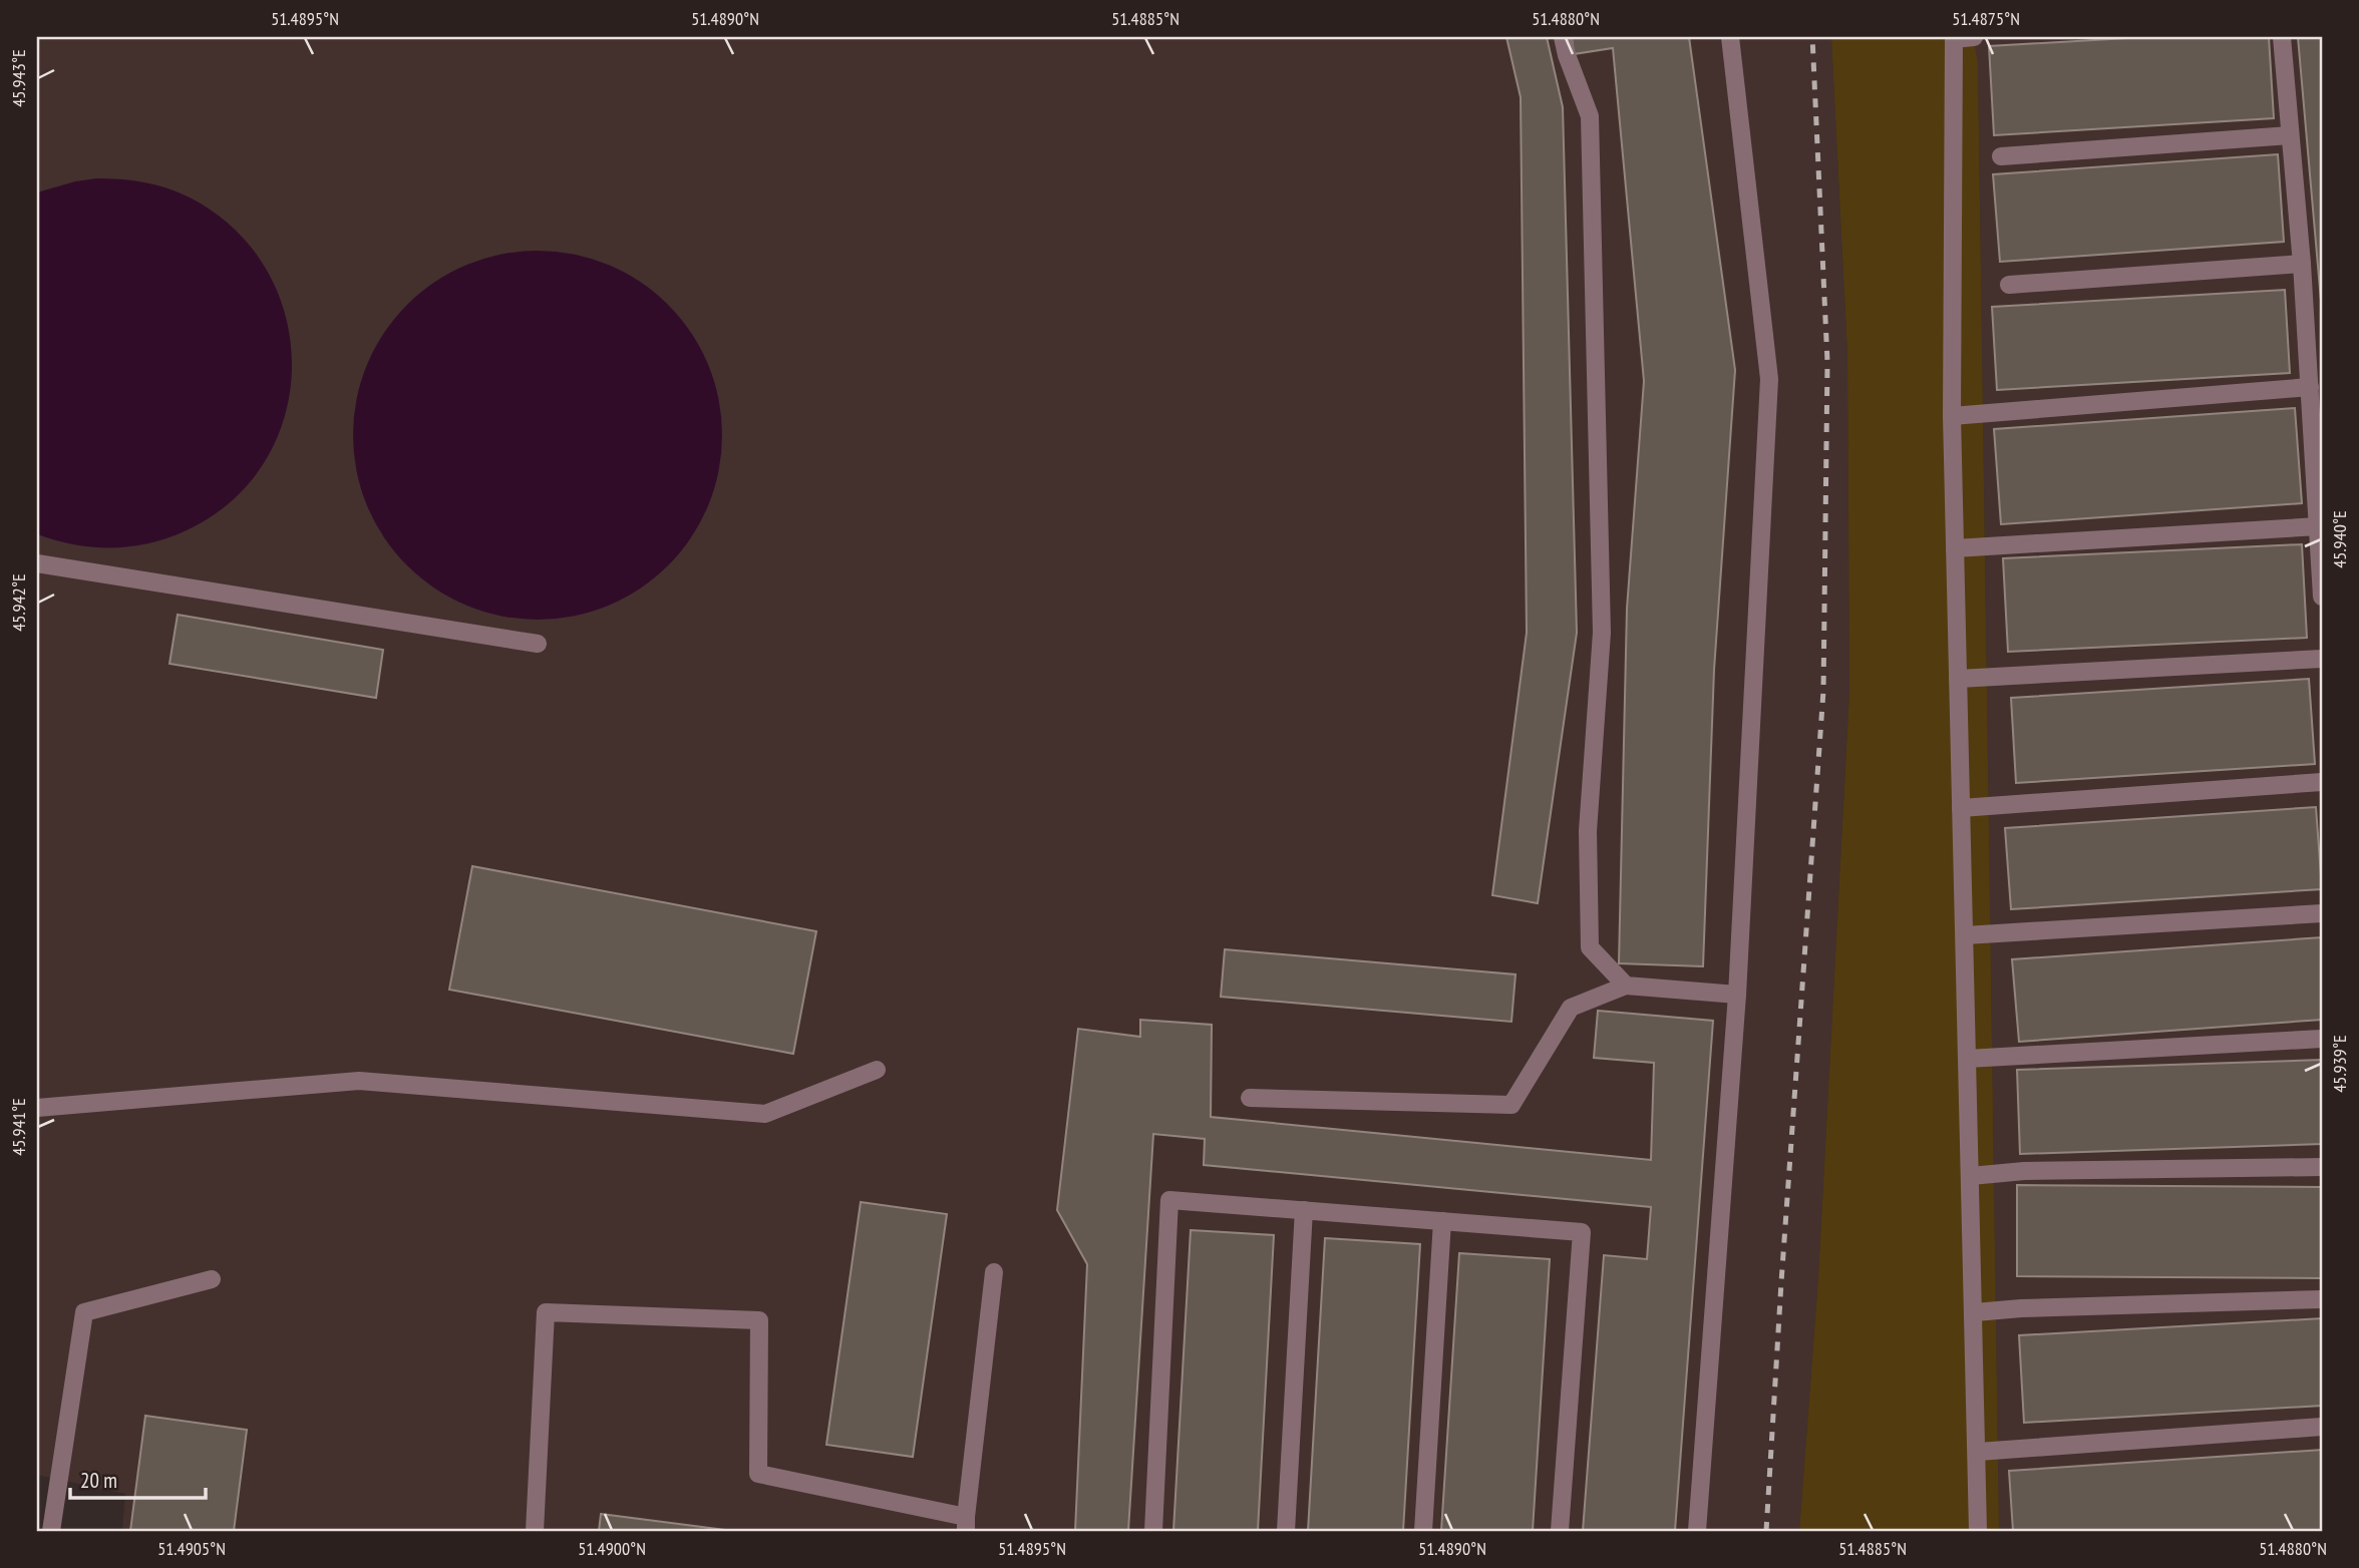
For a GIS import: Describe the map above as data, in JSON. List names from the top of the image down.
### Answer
{
  "scale_bar": "20 m",
  "coordinates": [
    "51.4895°N",
    "51.4890°N",
    "51.4885°N",
    "51.4880°N",
    "51.4875°N",
    "45.943°E",
    "45.940°E",
    "45.942°E",
    "45.939°E",
    "45.941°E",
    "51.4905°N",
    "51.4900°N"
  ]
}
